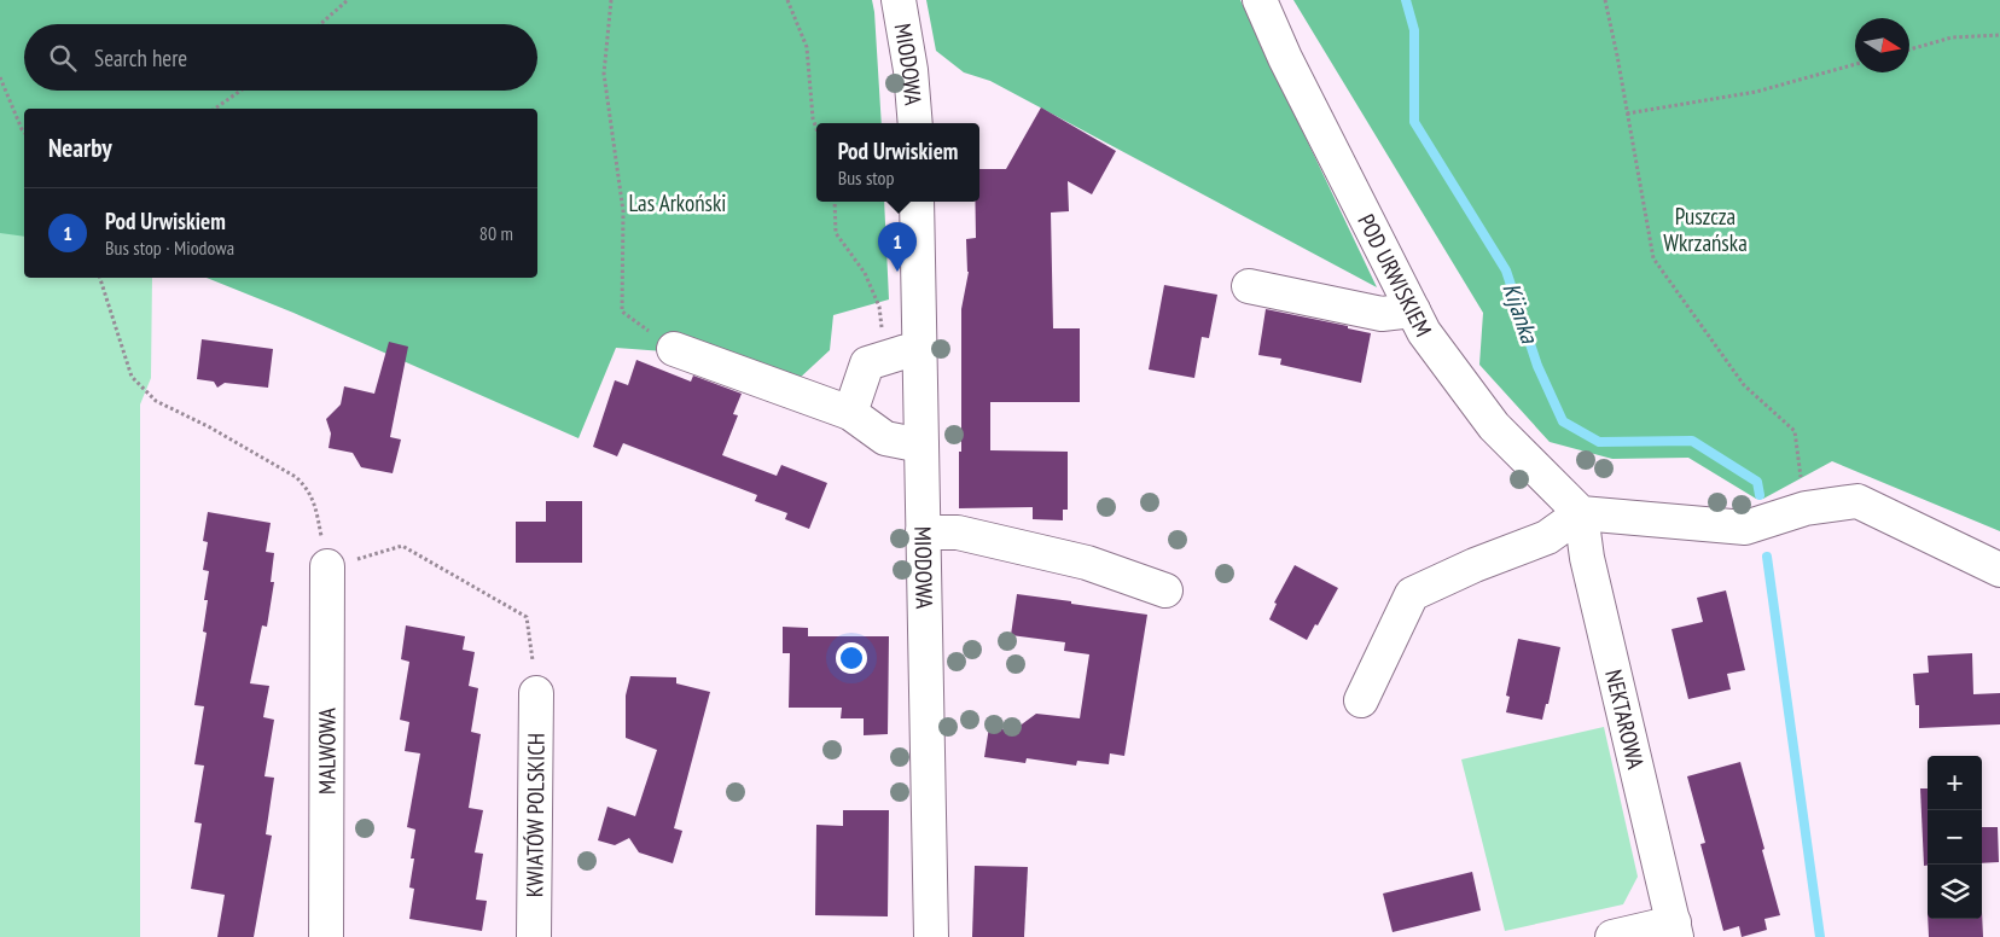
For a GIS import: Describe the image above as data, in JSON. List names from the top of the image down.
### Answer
{
  "streets": {
    "street": [
      "MIODOWA",
      "POD URWISKIEM",
      "NEKTAROWA",
      "MALWOWA",
      "KWIATÓW POLSKICH"
    ]
  },
  "crossings": [
    ["POD URWISKIEM", "NEKTAROWA"]
  ],
  "water": ["Kijanka"],
  "parks": ["Las Arkoński", "Puszcza Wkrzańska"],
  "north": "right",
  "page": {
    "search": "Search here",
    "heading": "Nearby",
    "popup": ["Pod Urwiskiem", "Bus stop"],
    "list": [
      {
        "mark": "1",
        "name": "Pod Urwiskiem",
        "note": "Bus stop · Miodowa",
        "value": "80 m"
      }
    ],
    "pins": "1",
    "map_buttons": ["+", "−"]
  }
}
